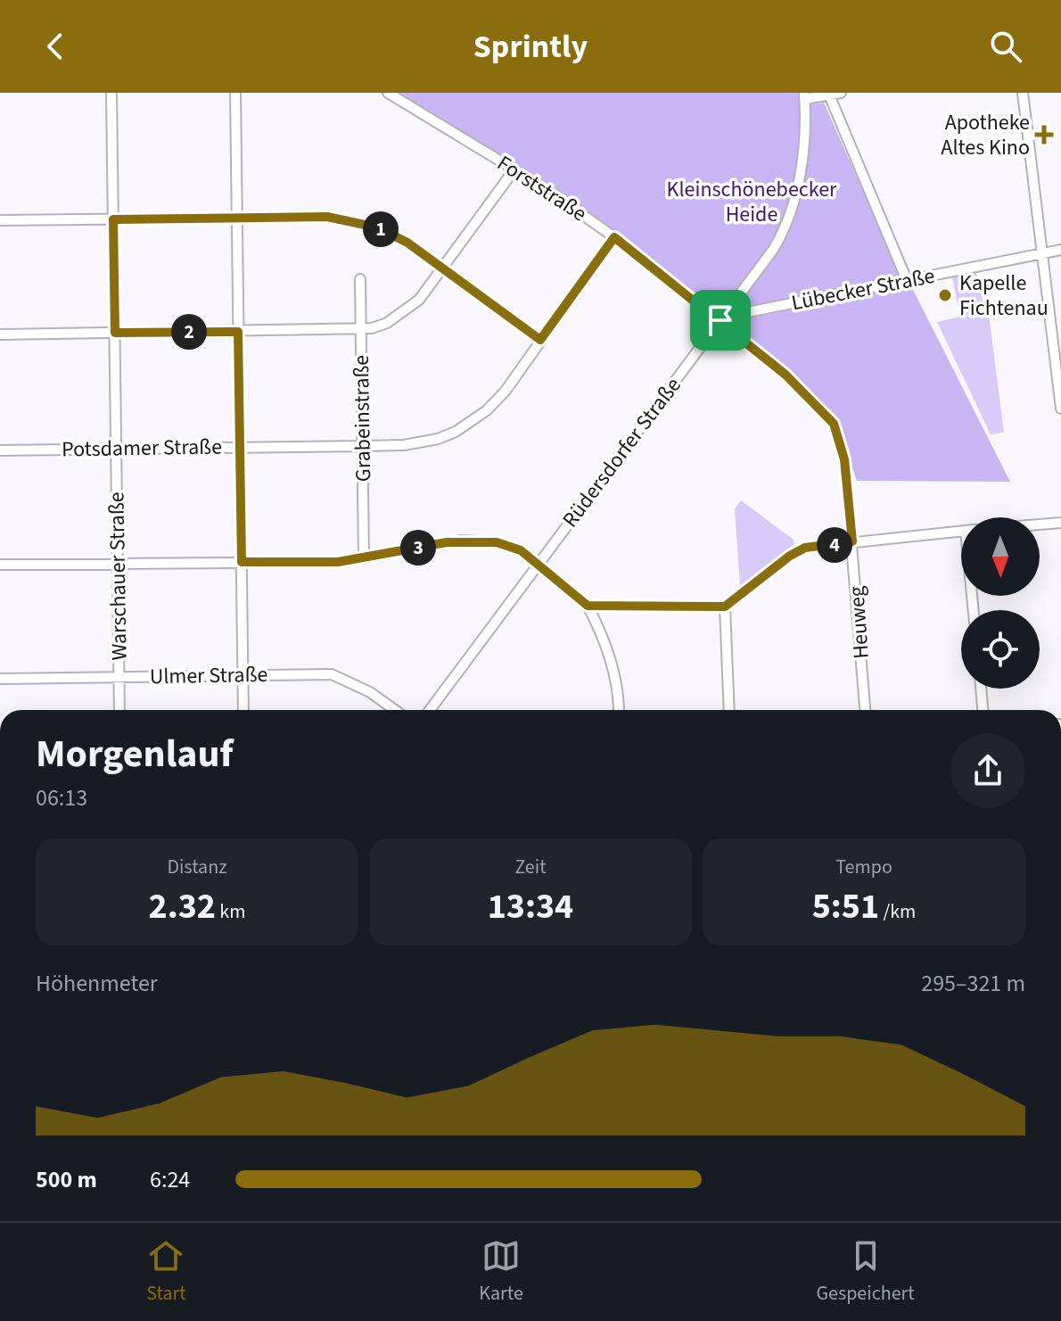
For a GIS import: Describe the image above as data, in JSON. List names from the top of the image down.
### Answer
{
  "streets": {
    "street": [
      "Forststraße",
      "Lübecker Straße",
      "Grabeinstraße",
      "Potsdamer Straße",
      "Rüdersdorfer Straße",
      "Warschauer Straße",
      "Heuweg",
      "Ulmer Straße"
    ]
  },
  "crossings": [
    ["Forststraße", "Potsdamer Straße"],
    ["Forststraße", "Rüdersdorfer Straße"],
    ["Forststraße", "Heuweg"],
    ["Lübecker Straße", "Rüdersdorfer Straße"],
    ["Grabeinstraße", "Potsdamer Straße"],
    ["Potsdamer Straße", "Warschauer Straße"],
    ["Warschauer Straße", "Ulmer Straße"]
  ],
  "parks": ["Kleinschönebecker Heide"],
  "places": {
    "health": ["Apotheke Altes Kino"],
    "other": ["Kapelle Fichtenau"]
  },
  "north": "bottom",
  "page": {
    "header": "Sprintly",
    "pins": [
      "1",
      "2",
      "4",
      "3"
    ],
    "heading": ["Morgenlauf", "06:13"],
    "stats": [
      ["Distanz", "2.32 km"],
      ["Zeit", "13:34"],
      ["Tempo", "5:51 /km"]
    ],
    "chart": ["Höhenmeter", "295–321 m"],
    "list": [
      {
        "name": "500 m",
        "note": "6:24"
      }
    ],
    "tabs": ["Start", "Karte", "Gespeichert"]
  }
}
